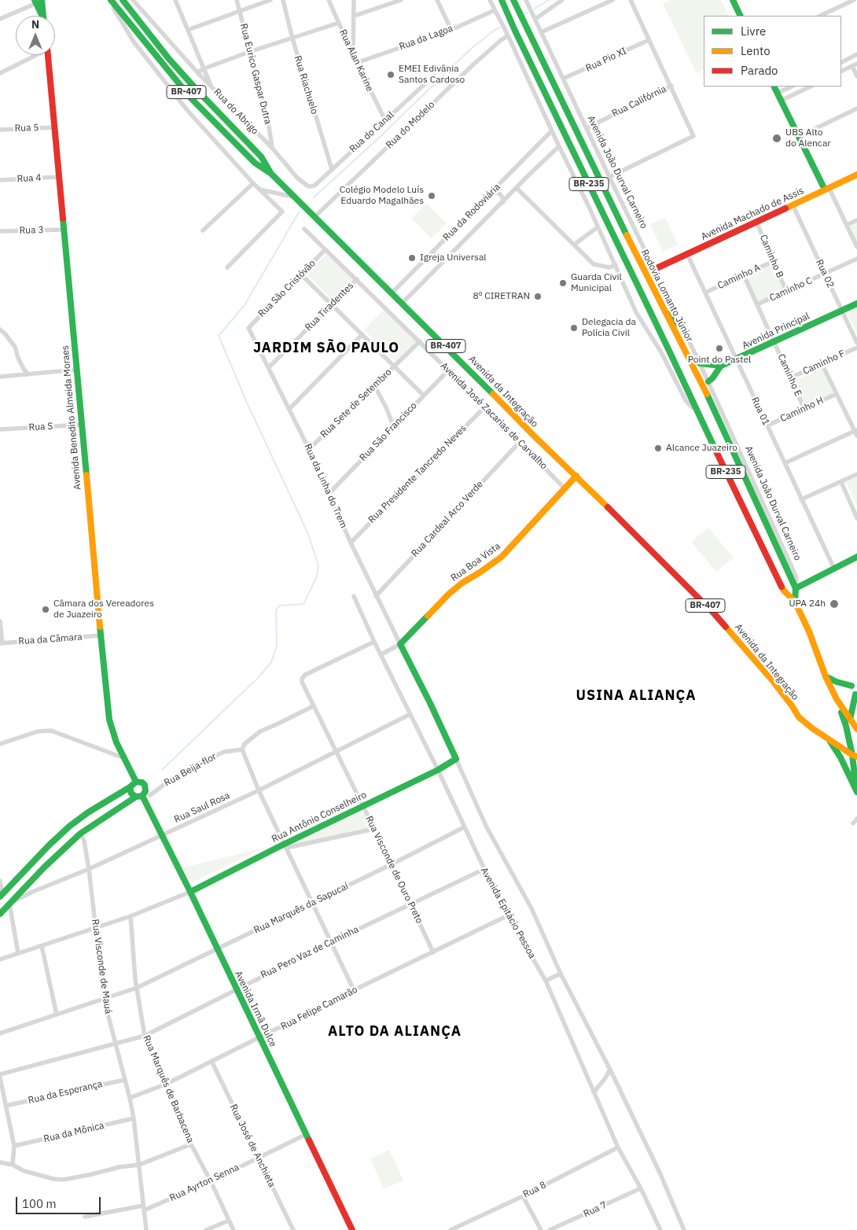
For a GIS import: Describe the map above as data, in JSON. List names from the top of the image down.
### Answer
{
  "streets": {
    "main road": [
      "BR-407",
      "BR-235",
      "Avenida Machado de Assis",
      "Rodovia Lomanto Júnior",
      "Avenida Principal",
      "Avenida da Integração",
      "Avenida Benedito Almeida Moraes",
      "Rua Boa Vista",
      "Rua Saul Rosa",
      "Rua Antônio Conselheiro",
      "Avenida Irmã Dulce"
    ],
    "street": [
      "Rua da Lagoa",
      "Rua Pio XI",
      "Rua Alan Karine",
      "Rua Eurico Gaspar Dutra",
      "Rua Riachuelo",
      "Rua Califórnia",
      "Rua do Abrigo",
      "Rua do Modelo",
      "Rua 5",
      "Rua do Canal",
      "Avenida João Durval Carneiro",
      "Rua 4",
      "Rua da Rodoviária",
      "Rua 3",
      "Caminho B",
      "Rua 02",
      "Caminho A",
      "Rua São Cristóvão",
      "Caminho C",
      "Rua Tiradentes",
      "Caminho F",
      "Caminho E",
      "Rua Sete de Setembro",
      "Caminho H",
      "Rua 01",
      "Avenida José Zacarias de Carvalho",
      "Rua S",
      "Rua São Francisco",
      "Rua Presidente Tancredo Neves",
      "Rua da Linha do Trem",
      "Rua Cardeal Arco Verde",
      "Rua da Câmara",
      "Rua Beija-flor",
      "Rua Visconde de Ouro Preto",
      "Rua Marquês da Sapucaí",
      "Avenida Epitácio Pessoa",
      "Rua Pero Vaz de Caminha",
      "Rua Visconde de Mauá",
      "Rua Felipe Camarão",
      "Rua Marquês de Barbacena",
      "Rua da Esperança",
      "Rua da Mônica",
      "Rua José de Anchieta",
      "Rua Ayrton Senna",
      "Rua 8",
      "Rua 7"
    ]
  },
  "crossings": [
    ["Rua da Lagoa", "Rua Alan Karine"],
    ["Rua Pio XI", "Avenida João Durval Carneiro"],
    ["Rua Alan Karine", "Rua do Canal"],
    ["Rua Eurico Gaspar Dutra", "Rua do Abrigo"],
    ["Rua Riachuelo", "Rua do Canal"],
    ["BR-407", "Avenida da Integração"],
    ["Rua Califórnia", "Avenida João Durval Carneiro"],
    ["Rua do Abrigo", "Rua do Canal"],
    ["Rua do Modelo", "Avenida da Integração"],
    ["Rua 5", "Avenida Benedito Almeida Moraes"],
    ["Avenida João Durval Carneiro", "Avenida Machado de Assis"],
    ["Avenida João Durval Carneiro", "Rodovia Lomanto Júnior"],
    ["Rua 4", "Avenida Benedito Almeida Moraes"],
    ["Rua da Rodoviária", "Avenida da Integração"],
    ["Avenida Machado de Assis", "Caminho B"],
    ["Avenida Machado de Assis", "Rua 02"],
    ["Avenida Machado de Assis", "Rua 01"],
    ["Rua 3", "Avenida Benedito Almeida Moraes"],
    ["Caminho B", "Caminho A"],
    ["Caminho B", "Caminho C"],
    ["Rua 02", "Caminho C"],
    ["Rua 02", "Avenida Principal"],
    ["Caminho A", "Caminho E"],
    ["Caminho A", "Rua 01"],
    ["Rua São Cristóvão", "Avenida José Zacarias de Carvalho"],
    ["Rua São Cristóvão", "Rua da Linha do Trem"],
    ["Caminho C", "Caminho E"],
    ["Rua Tiradentes", "Avenida José Zacarias de Carvalho"],
    ["Rua Tiradentes", "Rua da Linha do Trem"],
    ["Avenida Principal", "Caminho E"],
    ["Avenida Principal", "Rua 01"],
    ["Caminho F", "Caminho E"],
    ["Caminho E", "Caminho H"],
    ["Avenida da Integração", "Rua Boa Vista"],
    ["Rua Sete de Setembro", "Avenida José Zacarias de Carvalho"],
    ["Rua Sete de Setembro", "Rua da Linha do Trem"],
    ["Caminho H", "Rua 01"],
    ["Avenida José Zacarias de Carvalho", "Rua São Francisco"],
    ["Avenida José Zacarias de Carvalho", "Rua Presidente Tancredo Neves"],
    ["Avenida José Zacarias de Carvalho", "Rua Cardeal Arco Verde"],
    ["Avenida José Zacarias de Carvalho", "Rua Boa Vista"],
    ["Avenida Benedito Almeida Moraes", "Rua S"],
    ["Avenida Benedito Almeida Moraes", "Rua da Câmara"],
    ["Avenida Benedito Almeida Moraes", "Avenida Irmã Dulce"],
    ["Rua São Francisco", "Rua da Linha do Trem"],
    ["Rua Presidente Tancredo Neves", "Rua da Linha do Trem"],
    ["Rua da Linha do Trem", "Rua Cardeal Arco Verde"],
    ["Rua da Linha do Trem", "Rua Boa Vista"],
    ["Rua Saul Rosa", "Rua Visconde de Ouro Preto"],
    ["Rua Saul Rosa", "Avenida Epitácio Pessoa"],
    ["Rua Saul Rosa", "Rua Visconde de Mauá"],
    ["Rua Saul Rosa", "Avenida Irmã Dulce"],
    ["Rua Antônio Conselheiro", "Rua Visconde de Ouro Preto"],
    ["Rua Antônio Conselheiro", "Avenida Epitácio Pessoa"],
    ["Rua Antônio Conselheiro", "Avenida Irmã Dulce"],
    ["Rua Visconde de Ouro Preto", "Rua Marquês da Sapucaí"],
    ["Rua Visconde de Ouro Preto", "Avenida Epitácio Pessoa"],
    ["Rua Visconde de Ouro Preto", "Rua Pero Vaz de Caminha"],
    ["Rua Visconde de Ouro Preto", "Rua Felipe Camarão"],
    ["Rua Marquês da Sapucaí", "Avenida Epitácio Pessoa"],
    ["Rua Marquês da Sapucaí", "Rua Visconde de Mauá"],
    ["Rua Marquês da Sapucaí", "Avenida Irmã Dulce"],
    ["Rua Marquês da Sapucaí", "Rua Marquês de Barbacena"],
    ["Avenida Epitácio Pessoa", "Rua Pero Vaz de Caminha"],
    ["Avenida Epitácio Pessoa", "Rua Felipe Camarão"],
    ["Avenida Epitácio Pessoa", "Rua 8"],
    ["Avenida Epitácio Pessoa", "Rua 7"],
    ["Rua Pero Vaz de Caminha", "Rua Visconde de Mauá"],
    ["Rua Pero Vaz de Caminha", "Avenida Irmã Dulce"],
    ["Rua Pero Vaz de Caminha", "Rua Marquês de Barbacena"],
    ["Rua Visconde de Mauá", "Rua Felipe Camarão"],
    ["Rua Visconde de Mauá", "Rua da Esperança"],
    ["Rua Visconde de Mauá", "Rua da Mônica"],
    ["Rua Visconde de Mauá", "Rua Ayrton Senna"],
    ["Rua Felipe Camarão", "Avenida Irmã Dulce"],
    ["Rua Felipe Camarão", "Rua Marquês de Barbacena"],
    ["Rua Felipe Camarão", "Rua José de Anchieta"],
    ["Avenida Irmã Dulce", "Rua Ayrton Senna"],
    ["Rua Marquês de Barbacena", "Rua Ayrton Senna"],
    ["Rua José de Anchieta", "Rua Ayrton Senna"]
  ],
  "districts": ["JARDIM SÃO PAULO", "USINA ALIANÇA", "ALTO DA ALIANÇA"],
  "places": [
    "EMEI Edivânia Santos Cardoso",
    "UBS Alto do Alencar",
    "Colégio Modelo Luís Eduardo Magalhães",
    "Igreja Universal",
    "Guarda Civil Municipal",
    "8º CIRETRAN",
    "Delegacia da Polícia Civil",
    "Point do Pastel",
    "Alcance Juazeiro",
    "UPA 24h",
    "Câmara dos Vereadores de Juazeiro"
  ],
  "legend": ["Livre", "Lento", "Parado"],
  "scale_bar": "100 m",
  "north": "top"
}
